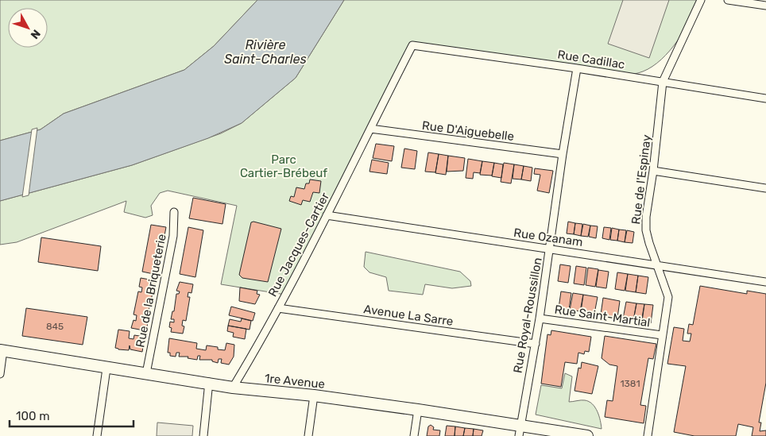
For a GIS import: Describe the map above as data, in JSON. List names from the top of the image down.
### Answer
{
  "streets": {
    "street": [
      "Rue Cadillac",
      "Rue D'Aiguebelle",
      "Rue de l'Espinay",
      "Rue Ozanam",
      "Rue Jacques-Cartier",
      "Rue de la Briqueterie",
      "Avenue La Sarre",
      "Rue Royal-Roussillon",
      "Rue Saint-Martial",
      "1re Avenue"
    ]
  },
  "crossings": [
    ["Rue Cadillac", "Rue de l'Espinay"],
    ["Rue Cadillac", "Rue Jacques-Cartier"],
    ["Rue Cadillac", "Rue Royal-Roussillon"],
    ["Rue D'Aiguebelle", "Rue Jacques-Cartier"],
    ["Rue D'Aiguebelle", "Rue Royal-Roussillon"],
    ["Rue de l'Espinay", "Rue Ozanam"],
    ["Rue de l'Espinay", "Rue Saint-Martial"],
    ["Rue Ozanam", "Rue Jacques-Cartier"],
    ["Rue Ozanam", "Rue Royal-Roussillon"],
    ["Rue Jacques-Cartier", "Avenue La Sarre"],
    ["Rue Jacques-Cartier", "1re Avenue"],
    ["Rue de la Briqueterie", "1re Avenue"],
    ["Avenue La Sarre", "Rue Royal-Roussillon"],
    ["Rue Royal-Roussillon", "Rue Saint-Martial"],
    ["Rue Royal-Roussillon", "1re Avenue"]
  ],
  "water": ["Rivière Saint-Charles"],
  "parks": ["Parc Cartier-Brébeuf"],
  "house_numbers": ["845", "1381"],
  "scale_bar": "100 m",
  "north": "bottom right"
}
